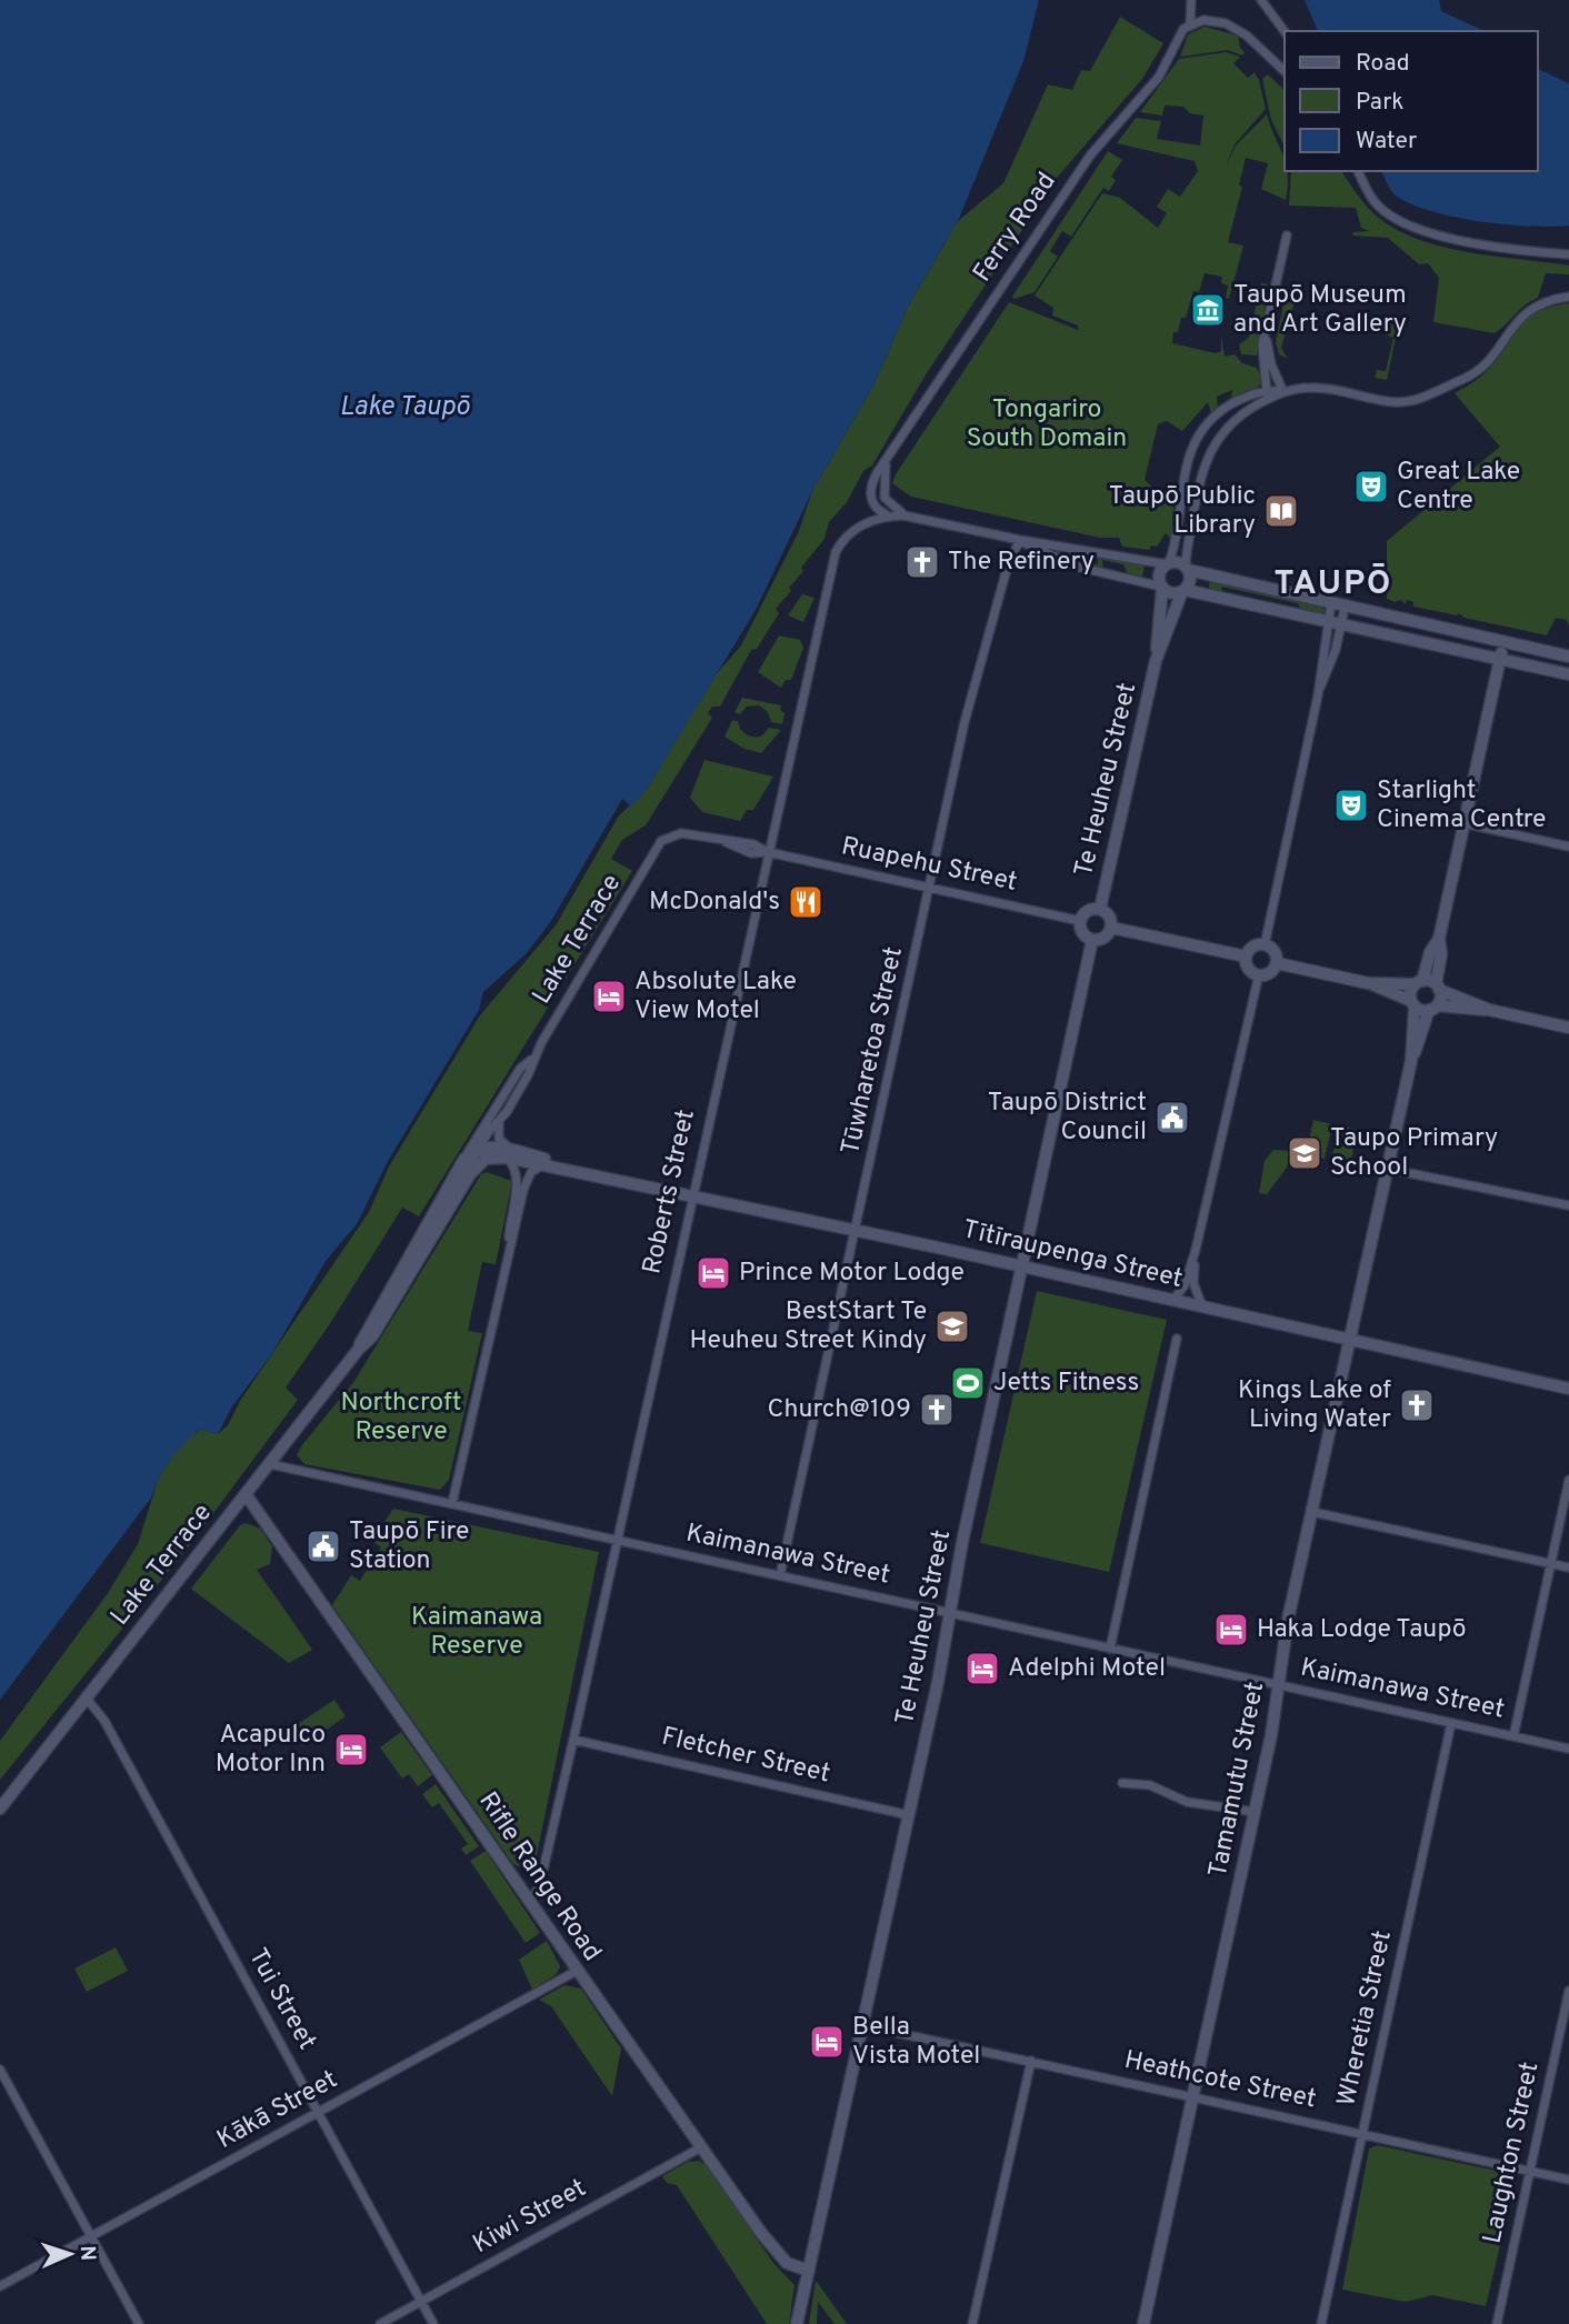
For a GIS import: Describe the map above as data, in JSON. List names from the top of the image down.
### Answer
{
  "streets": {
    "street": [
      "Ferry Road",
      "Te Heuheu Street",
      "Ruapehu Street",
      "Lake Terrace",
      "Tūwharetoa Street",
      "Roberts Street",
      "Tītīraupenga Street",
      "Kaimanawa Street",
      "Fletcher Street",
      "Tamamutu Street",
      "Rifle Range Road",
      "Tui Street",
      "Wheretia Street",
      "Heathcote Street",
      "Kākā Street",
      "Laughton Street",
      "Kiwi Street"
    ]
  },
  "crossings": [
    ["Ferry Road", "Roberts Street"],
    ["Te Heuheu Street", "Ruapehu Street"],
    ["Te Heuheu Street", "Tītīraupenga Street"],
    ["Te Heuheu Street", "Kaimanawa Street"],
    ["Te Heuheu Street", "Fletcher Street"],
    ["Te Heuheu Street", "Rifle Range Road"],
    ["Te Heuheu Street", "Heathcote Street"],
    ["Ruapehu Street", "Lake Terrace"],
    ["Ruapehu Street", "Tūwharetoa Street"],
    ["Ruapehu Street", "Roberts Street"],
    ["Lake Terrace", "Tītīraupenga Street"],
    ["Lake Terrace", "Kaimanawa Street"],
    ["Lake Terrace", "Rifle Range Road"],
    ["Lake Terrace", "Tui Street"],
    ["Tūwharetoa Street", "Tītīraupenga Street"],
    ["Tūwharetoa Street", "Kaimanawa Street"],
    ["Roberts Street", "Tītīraupenga Street"],
    ["Roberts Street", "Kaimanawa Street"],
    ["Roberts Street", "Fletcher Street"],
    ["Roberts Street", "Rifle Range Road"],
    ["Tītīraupenga Street", "Tamamutu Street"],
    ["Kaimanawa Street", "Tamamutu Street"],
    ["Kaimanawa Street", "Wheretia Street"],
    ["Tamamutu Street", "Heathcote Street"],
    ["Rifle Range Road", "Kākā Street"],
    ["Rifle Range Road", "Kiwi Street"],
    ["Tui Street", "Kākā Street"],
    ["Tui Street", "Kiwi Street"],
    ["Wheretia Street", "Heathcote Street"],
    ["Heathcote Street", "Laughton Street"]
  ],
  "districts": ["TAUPŌ"],
  "water": ["Lake Taupō"],
  "parks": ["Tongariro South Domain", "Northcroft Reserve", "Kaimanawa Reserve"],
  "places": {
    "museum": ["Taupō Museum and Art Gallery"],
    "theatre": ["Great Lake Centre", "Starlight Cinema Centre"],
    "library": ["Taupō Public Library"],
    "church": ["The Refinery", "Kings Lake of Living Water", "Church@109"],
    "restaurant": ["McDonald's"],
    "hotel": [
      "Absolute Lake View Motel",
      "Prince Motor Lodge",
      "Haka Lodge Taupō",
      "Adelphi Motel",
      "Acapulco Motor Inn",
      "Bella Vista Motel"
    ],
    "public building": ["Taupō District Council", "Taupō Fire Station"],
    "school or university": ["Taupo Primary School", "BestStart Te Heuheu Street Kindy"],
    "sports": ["Jetts Fitness"]
  },
  "legend": ["Road", "Park", "Water"],
  "north": "right"
}
